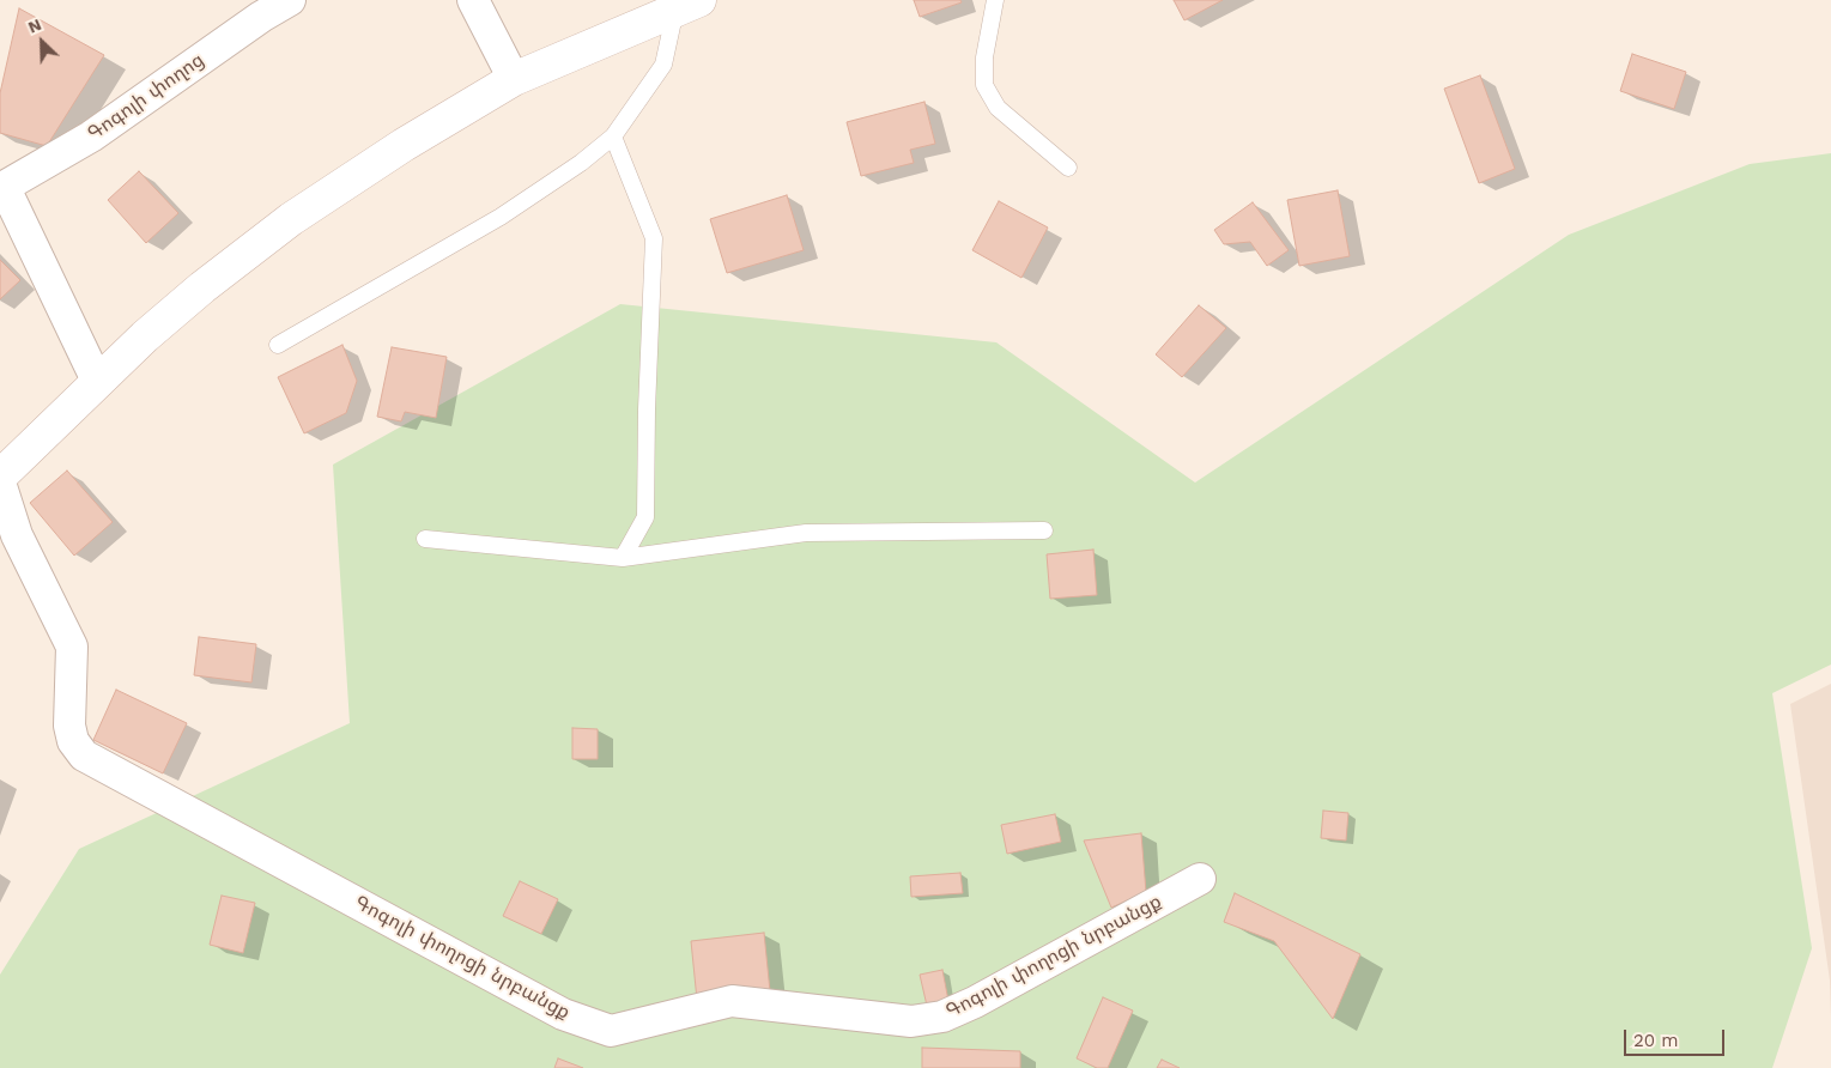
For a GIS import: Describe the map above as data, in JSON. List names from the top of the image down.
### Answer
{
  "streets": {
    "street": ["Գոգոլի փողոց", "Գոգոլի փողոցի նրբանցք"]
  },
  "scale_bar": "20 m",
  "north": "top left"
}
